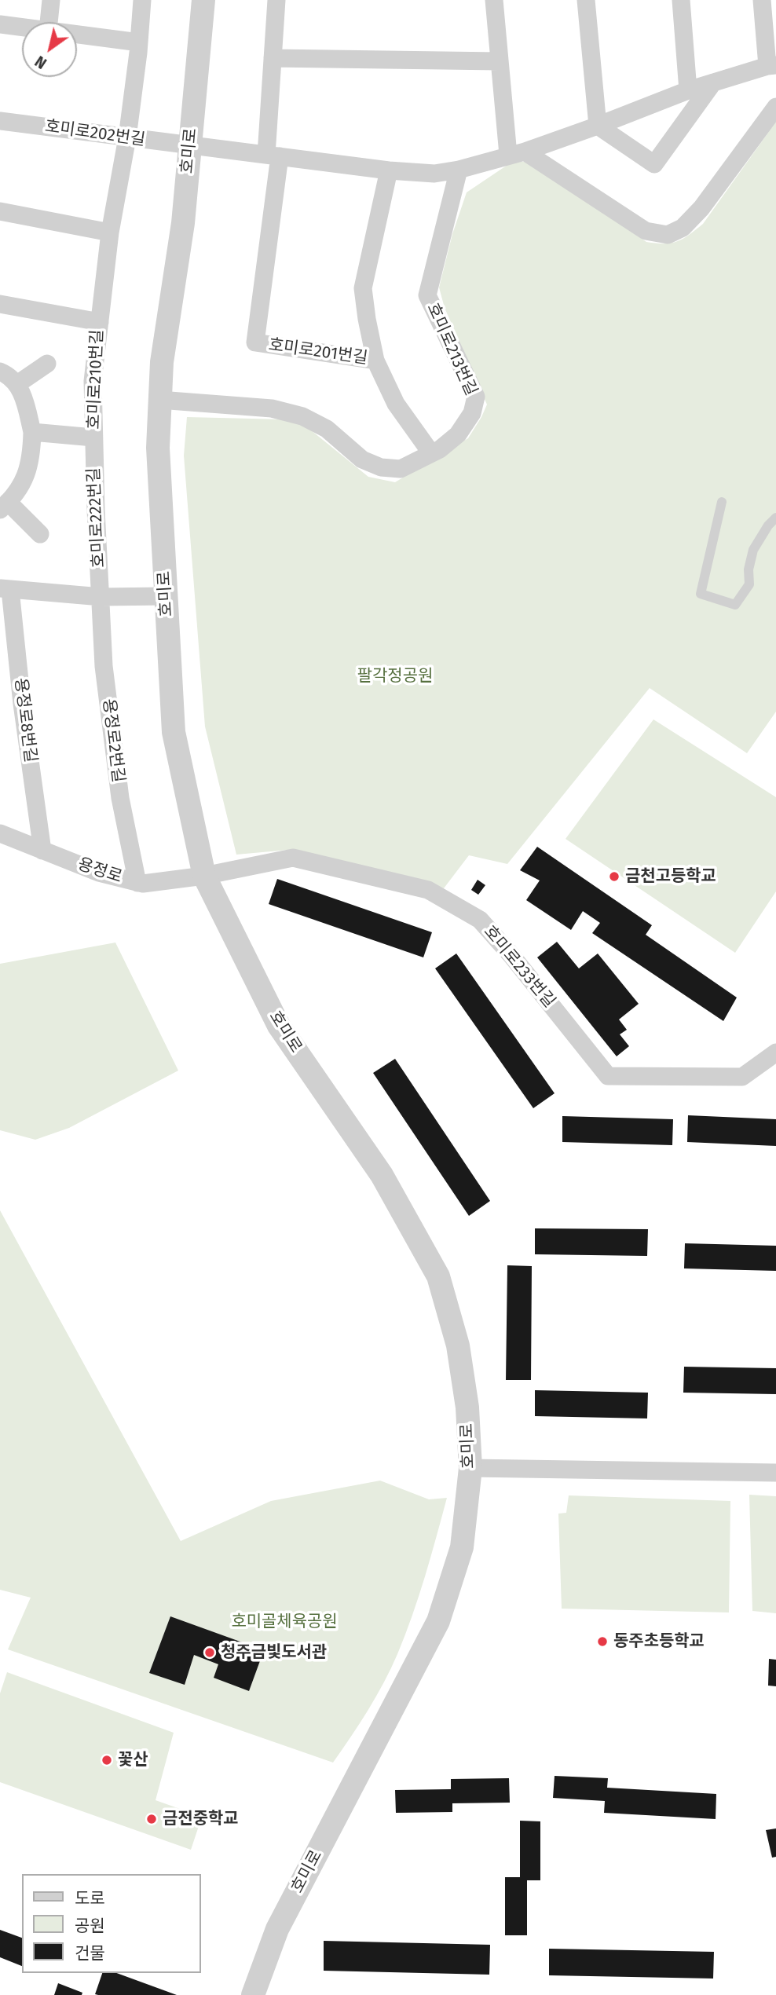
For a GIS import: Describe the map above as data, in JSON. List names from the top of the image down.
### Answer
{
  "streets": {
    "street": [
      "호미로202번길",
      "호미로",
      "호미로213번길",
      "호미로201번길",
      "호미로210번길",
      "호미로222번길",
      "용정로8번길",
      "용정로2번길",
      "용정로",
      "호미로233번길"
    ]
  },
  "crossings": [
    ["호미로202번길", "호미로"],
    ["호미로", "호미로213번길"],
    ["호미로", "용정로"],
    ["호미로", "호미로233번길"],
    ["호미로210번길", "호미로222번길"],
    ["호미로222번길", "용정로2번길"],
    ["용정로8번길", "용정로"],
    ["용정로2번길", "용정로"],
    ["용정로", "호미로233번길"]
  ],
  "parks": ["팔각정공원", "호미골체육공원"],
  "places": [
    "금천고등학교",
    "동주초등학교",
    "청주금빛도서관",
    "꽃산",
    "금전중학교"
  ],
  "legend": ["도로", "공원", "건물"],
  "north": "bottom left"
}
